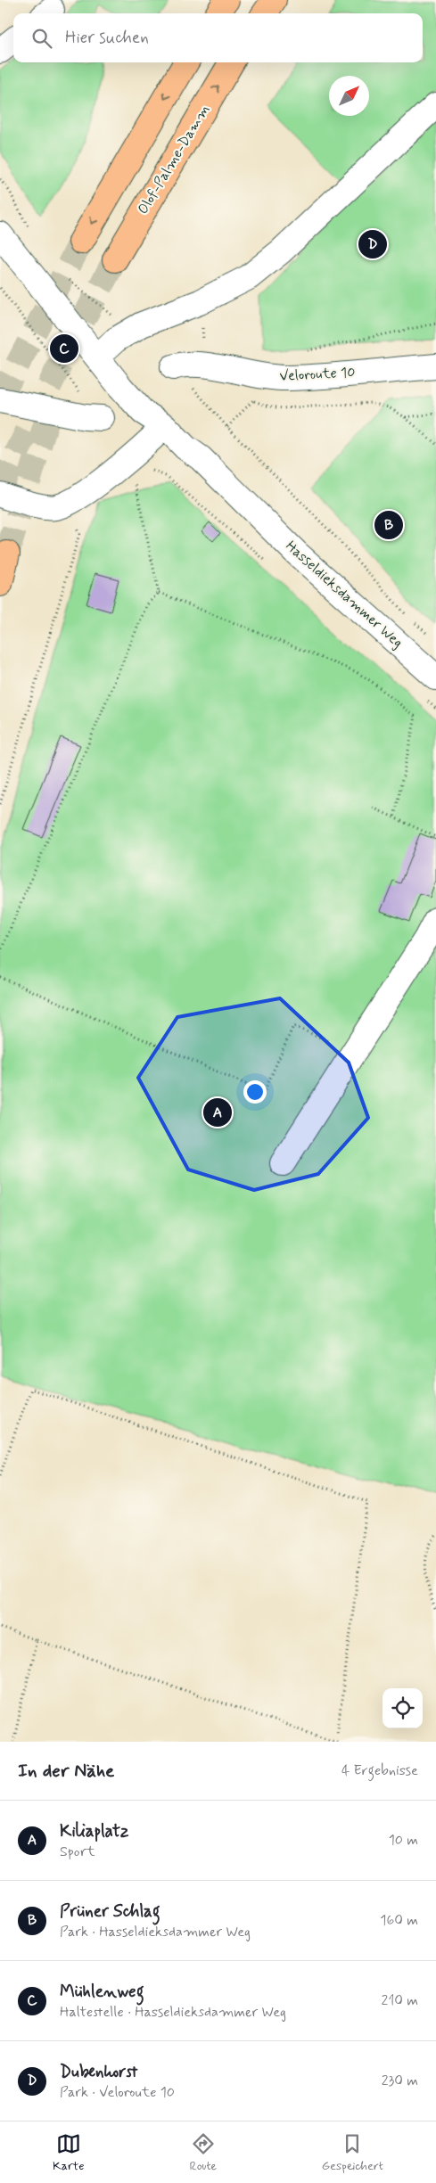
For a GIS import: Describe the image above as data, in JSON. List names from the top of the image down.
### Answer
{
  "streets": {
    "highway": ["Olof-Palme-Damm"],
    "street": ["Veloroute 10", "Hasseldieksdammer Weg"]
  },
  "north": "top right",
  "page": {
    "search": "Hier suchen",
    "pins": [
      "D",
      "C",
      "B",
      "A"
    ],
    "heading": ["In der Nähe", "4 Ergebnisse"],
    "list": [
      {
        "mark": "A",
        "name": "Kiliaplatz",
        "note": "Sport",
        "value": "10 m"
      },
      {
        "mark": "B",
        "name": "Prüner Schlag",
        "note": "Park · Hasseldieksdammer Weg",
        "value": "160 m"
      },
      {
        "mark": "C",
        "name": "Mühlenweg",
        "note": "Haltestelle · Hasseldieksdammer Weg",
        "value": "210 m"
      },
      {
        "mark": "D",
        "name": "Dubenhorst",
        "note": "Park · Veloroute 10",
        "value": "230 m"
      }
    ],
    "nav": ["Karte", "Route", "Gespeichert"]
  }
}
